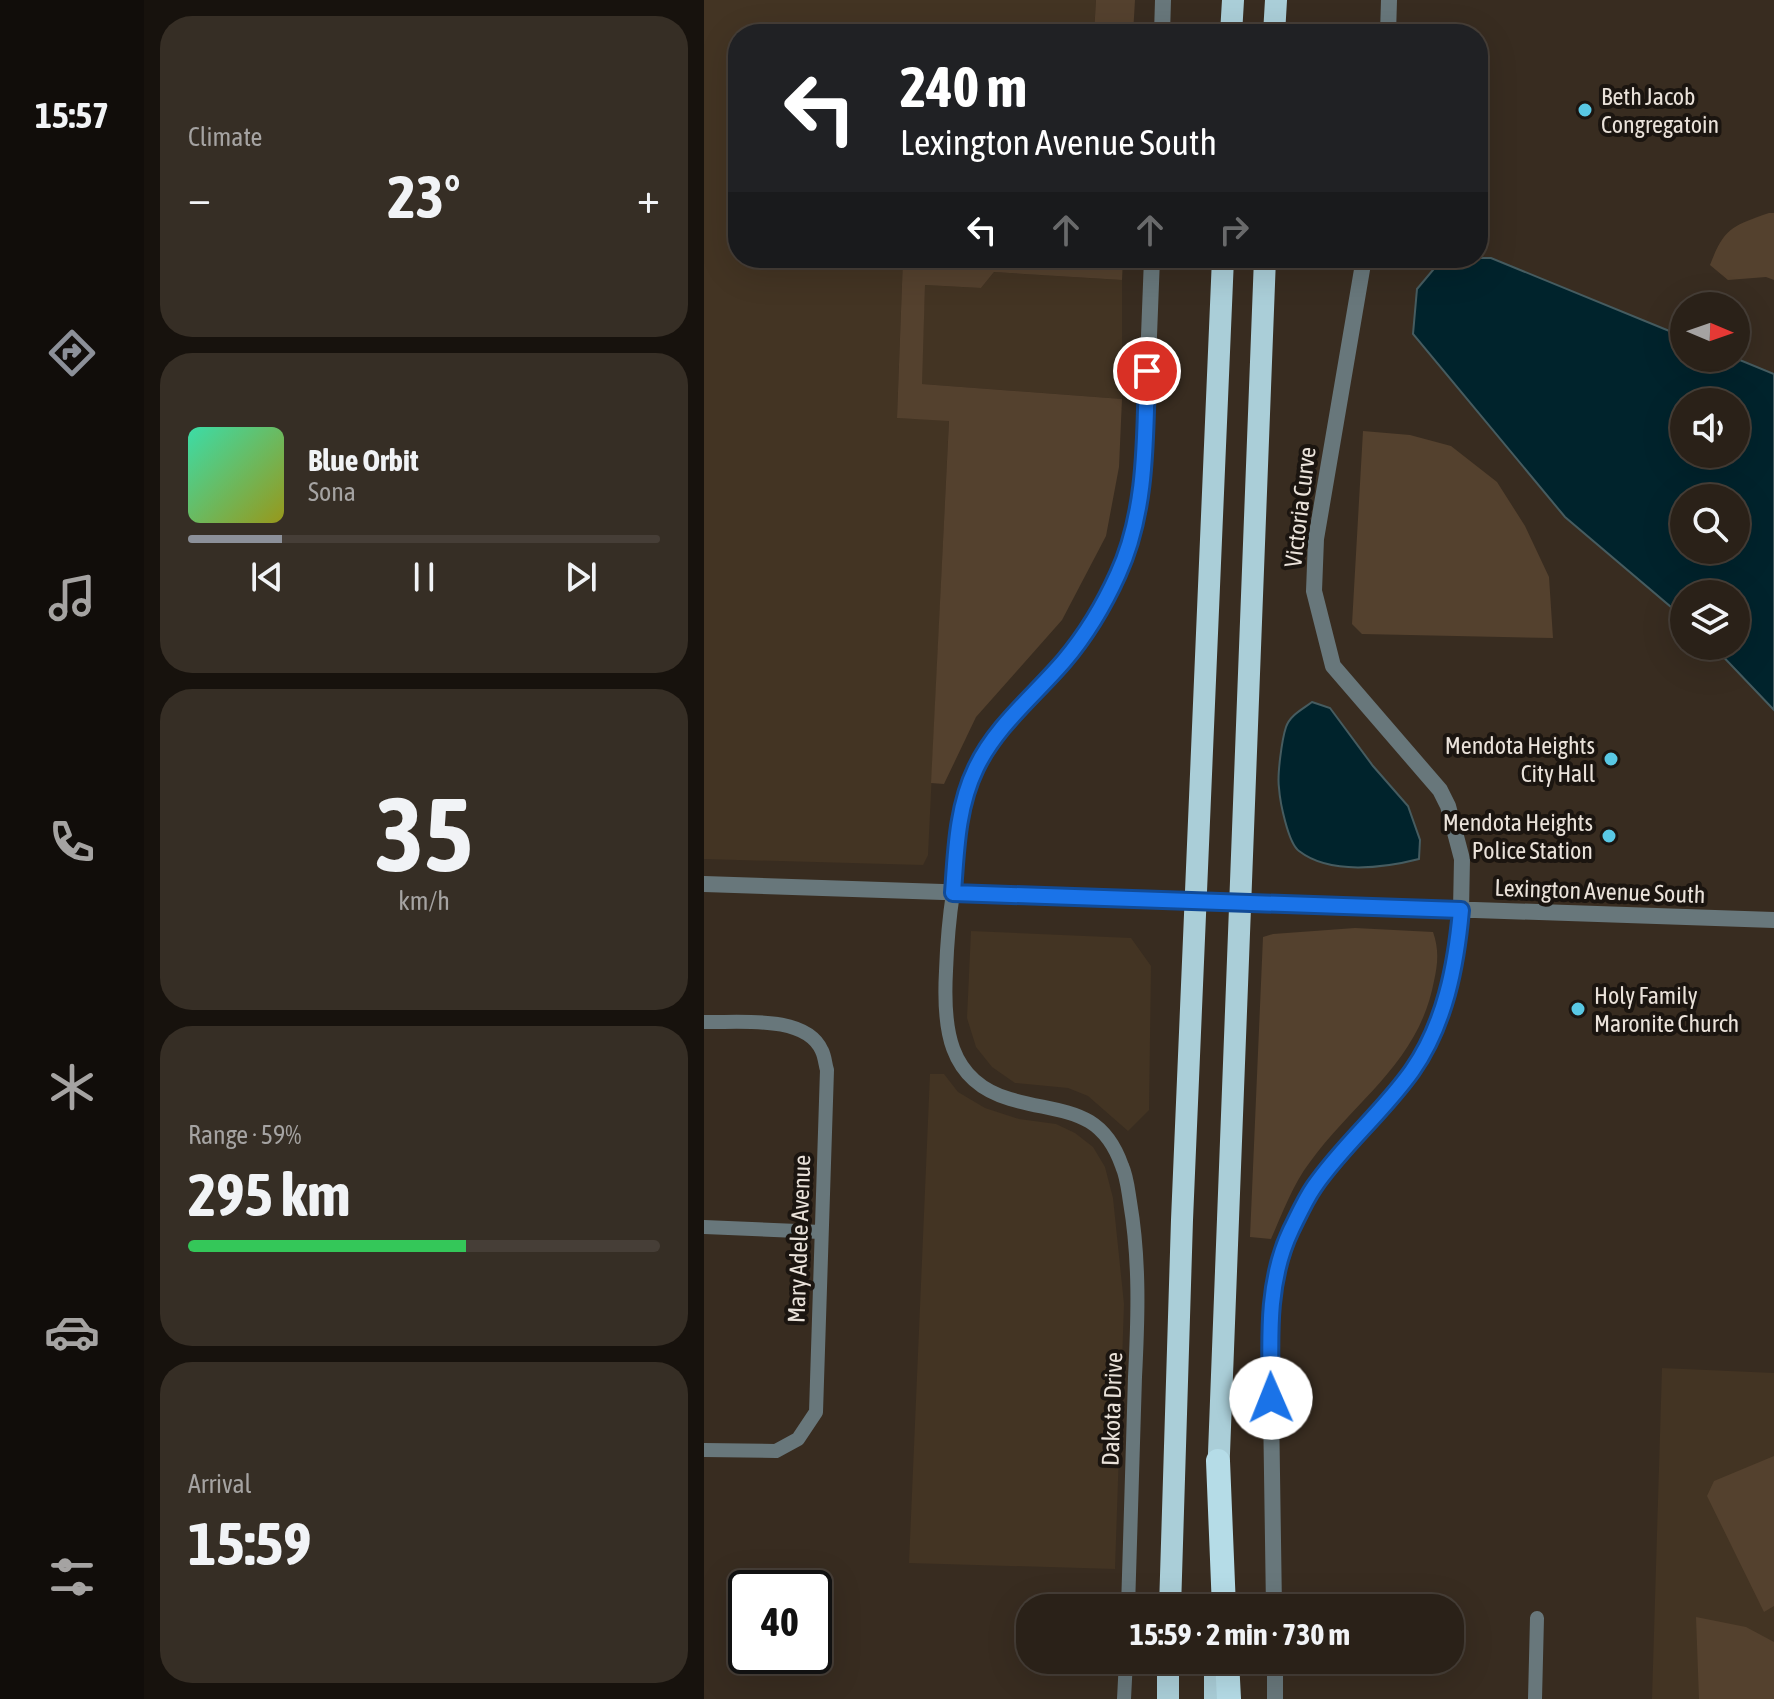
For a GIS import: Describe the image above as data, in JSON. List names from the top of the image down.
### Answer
{
  "streets": {
    "street": [
      "Victoria Curve",
      "Lexington Avenue South",
      "Mary Adele Avenue",
      "Dakota Drive"
    ]
  },
  "crossings": [
    ["Victoria Curve", "Lexington Avenue South"],
    ["Lexington Avenue South", "Dakota Drive"]
  ],
  "places": [
    "Beth Jacob Congregatoin",
    "Mendota Heights City Hall",
    "Mendota Heights Police Station",
    "Holy Family Maronite Church"
  ],
  "north": "right",
  "page": {
    "tabs": "15:57",
    "tile": [
      "Climate",
      ["35", "km/h"],
      ["Range · 59%", "295 km"],
      ["Arrival", "15:59"]
    ],
    "turn": ["240 m", "Lexington Avenue South"],
    "heat": ["−", "23°", "+"],
    "song": ["Blue Orbit", "Sona"],
    "limit": "40",
    "trip": "15:59 · 2 min · 730 m"
  }
}
